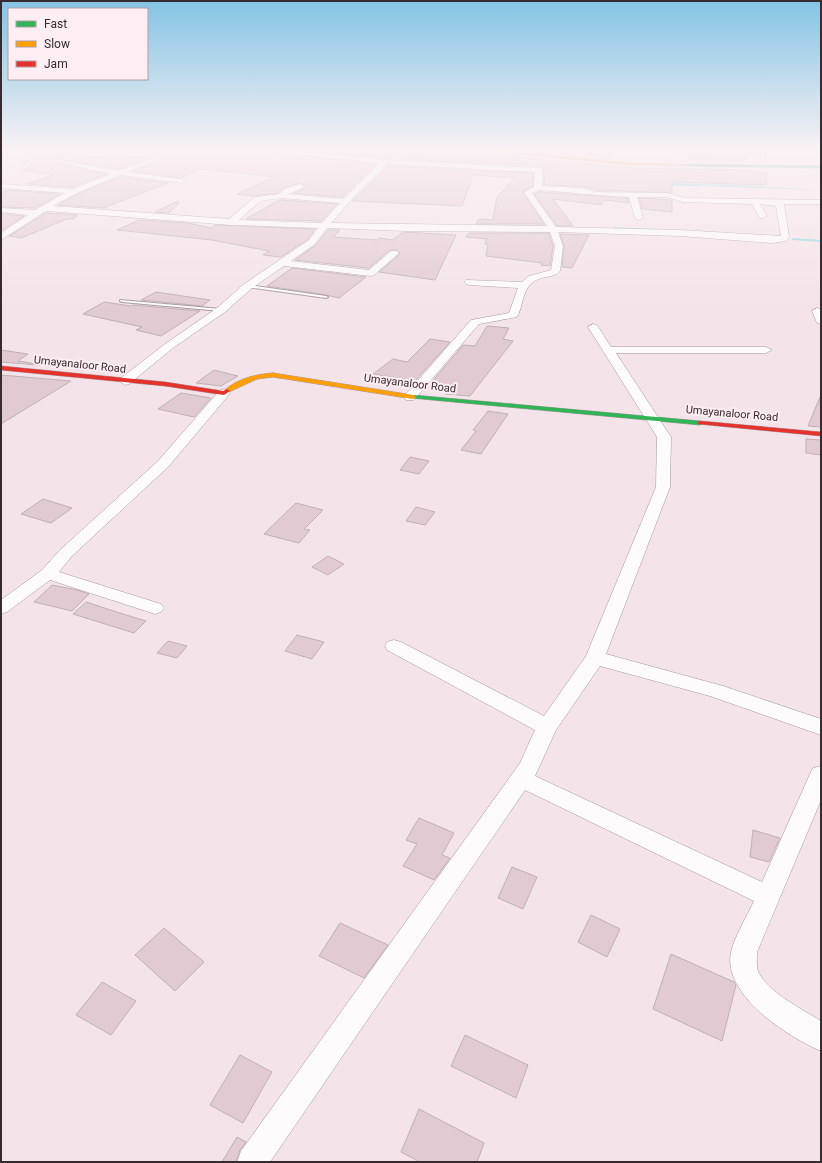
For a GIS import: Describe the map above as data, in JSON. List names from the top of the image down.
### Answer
{
  "streets": {
    "main road": ["Umayanaloor Road"]
  },
  "legend": ["Fast", "Slow", "Jam"]
}
